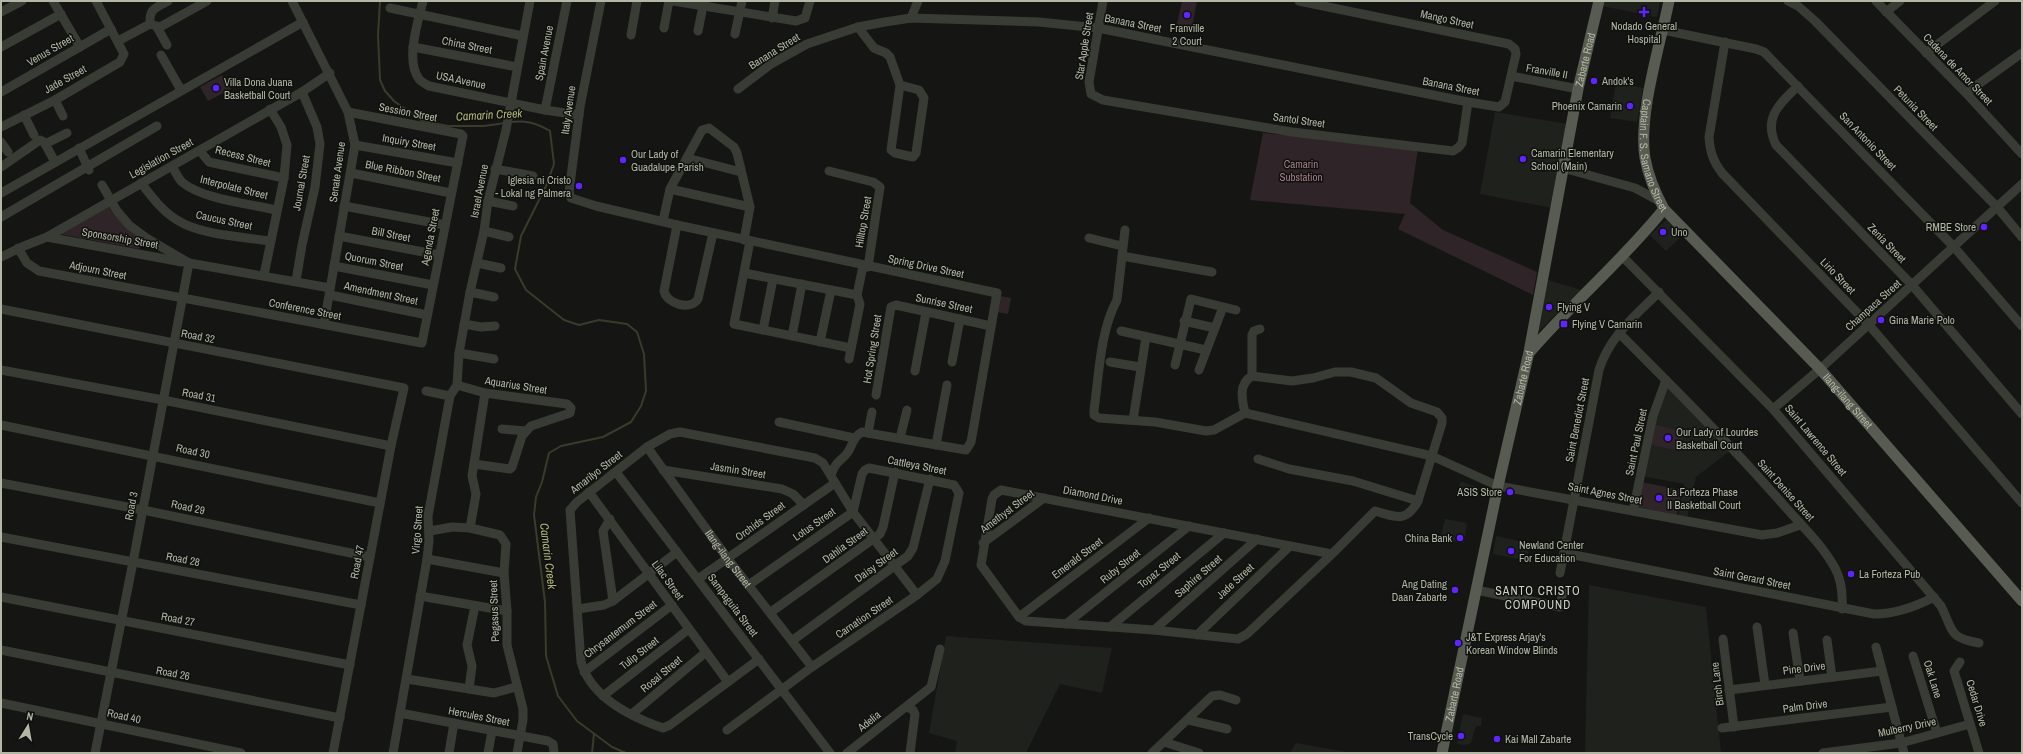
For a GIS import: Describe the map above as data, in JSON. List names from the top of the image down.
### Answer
{
  "streets": {
    "main road": ["Zabarte Road", "Captain F. S. Samano Street", "Ilang-ilang Street"],
    "street": [
      "Mango Street",
      "Banana Street",
      "China Street",
      "Star Apple Street",
      "Venus Street",
      "Spain Avenue",
      "Cadena de Amor Street",
      "Franville II",
      "Jade Street",
      "USA Avenue",
      "Petunia Street",
      "Italy Avenue",
      "Session Street",
      "Santol Street",
      "San Antonio Street",
      "Inquiry Street",
      "Recess Street",
      "Legislation Street",
      "Blue Ribbon Street",
      "Senate Avenue",
      "Journal Street",
      "Interpolate Street",
      "Israel Avenue",
      "Caucus Street",
      "Hilltop Street",
      "Bill Street",
      "Agenda Street",
      "Sponsorship Street",
      "Zenia Street",
      "Quorum Street",
      "Spring Drive Street",
      "Adjourn Street",
      "Lirio Street",
      "Amendment Street",
      "Sunrise Street",
      "Champaca Street",
      "Conference Street",
      "Road 32",
      "Hot Spring Street",
      "Aquarius Street",
      "Road 31",
      "Saint Benedict Street",
      "Saint Lawrence Street",
      "Saint Paul Street",
      "Road 30",
      "Cattleya Street",
      "Jasmin Street",
      "Amarilyo Street",
      "Saint Denise Street",
      "Saint Agnes Street",
      "Diamond Drive",
      "Road 3",
      "Road 29",
      "Amethyst Street",
      "Orchids Street",
      "Lotus Street",
      "Virgo Street",
      "Dahlia Street",
      "Emerald Street",
      "Road 28",
      "Road 47",
      "Daisy Street",
      "Ruby Street",
      "Topaz Street",
      "Saphire Street",
      "Saint Gerard Street",
      "Lilac Street",
      "Sampaguita Street",
      "Pegasus Street",
      "Carnation Street",
      "Road 27",
      "Chrysantemum Street",
      "Tulip Street",
      "Pine Drive",
      "Road 26",
      "Rosal Street",
      "Oak Lane",
      "Birch Lane",
      "Cedar Drive",
      "Palm Drive",
      "Road 40",
      "Hercules Street",
      "Adelia",
      "Mulberry Drive"
    ]
  },
  "crossings": [
    ["Mango Street", "Banana Street"],
    ["Mango Street", "Franville II"],
    ["Banana Street", "Star Apple Street"],
    ["Banana Street", "Franville II"],
    ["Banana Street", "Santol Street"],
    ["China Street", "USA Avenue"],
    ["China Street", "Israel Avenue"],
    ["Star Apple Street", "Santol Street"],
    ["Spain Avenue", "USA Avenue"],
    ["Zabarte Road", "Franville II"],
    ["Zabarte Road", "Captain F. S. Samano Street"],
    ["Zabarte Road", "Saint Agnes Street"],
    ["Jade Street", "Diamond Drive"],
    ["USA Avenue", "Italy Avenue"],
    ["USA Avenue", "Israel Avenue"],
    ["Petunia Street", "Champaca Street"],
    ["Italy Avenue", "Spring Drive Street"],
    ["Session Street", "Senate Avenue"],
    ["Session Street", "Agenda Street"],
    ["San Antonio Street", "Captain F. S. Samano Street"],
    ["San Antonio Street", "Zenia Street"],
    ["San Antonio Street", "Lirio Street"],
    ["San Antonio Street", "Champaca Street"],
    ["Inquiry Street", "Senate Avenue"],
    ["Inquiry Street", "Agenda Street"],
    ["Captain F. S. Samano Street", "Ilang-ilang Street"],
    ["Captain F. S. Samano Street", "Saint Lawrence Street"],
    ["Recess Street", "Legislation Street"],
    ["Legislation Street", "Senate Avenue"],
    ["Legislation Street", "Journal Street"],
    ["Legislation Street", "Interpolate Street"],
    ["Legislation Street", "Caucus Street"],
    ["Legislation Street", "Sponsorship Street"],
    ["Legislation Street", "Adjourn Street"],
    ["Blue Ribbon Street", "Senate Avenue"],
    ["Blue Ribbon Street", "Agenda Street"],
    ["Senate Avenue", "Bill Street"],
    ["Senate Avenue", "Quorum Street"],
    ["Senate Avenue", "Amendment Street"],
    ["Senate Avenue", "Conference Street"],
    ["Israel Avenue", "Aquarius Street"],
    ["Israel Avenue", "Virgo Street"],
    ["Hilltop Street", "Spring Drive Street"],
    ["Bill Street", "Agenda Street"],
    ["Agenda Street", "Quorum Street"],
    ["Agenda Street", "Amendment Street"],
    ["Agenda Street", "Conference Street"],
    ["Sponsorship Street", "Road 3"],
    ["Zenia Street", "Champaca Street"],
    ["Spring Drive Street", "Sunrise Street"],
    ["Adjourn Street", "Conference Street"],
    ["Adjourn Street", "Road 3"],
    ["Lirio Street", "Champaca Street"],
    ["Sunrise Street", "Hot Spring Street"],
    ["Champaca Street", "Ilang-ilang Street"],
    ["Champaca Street", "Saint Lawrence Street"],
    ["Conference Street", "Road 3"],
    ["Road 32", "Road 3"],
    ["Road 32", "Road 47"],
    ["Aquarius Street", "Virgo Street"],
    ["Road 31", "Road 3"],
    ["Road 31", "Road 47"],
    ["Ilang-ilang Street", "Jasmin Street"],
    ["Ilang-ilang Street", "Amarilyo Street"],
    ["Ilang-ilang Street", "Orchids Street"],
    ["Ilang-ilang Street", "Lotus Street"],
    ["Ilang-ilang Street", "Dahlia Street"],
    ["Ilang-ilang Street", "Daisy Street"],
    ["Ilang-ilang Street", "Carnation Street"],
    ["Saint Benedict Street", "Saint Lawrence Street"],
    ["Saint Benedict Street", "Saint Denise Street"],
    ["Saint Benedict Street", "Saint Agnes Street"],
    ["Saint Benedict Street", "Saint Gerard Street"],
    ["Saint Lawrence Street", "Saint Gerard Street"],
    ["Saint Paul Street", "Saint Denise Street"],
    ["Saint Paul Street", "Saint Agnes Street"],
    ["Road 30", "Road 3"],
    ["Road 30", "Road 47"],
    ["Cattleya Street", "Lotus Street"],
    ["Cattleya Street", "Dahlia Street"],
    ["Cattleya Street", "Daisy Street"],
    ["Cattleya Street", "Carnation Street"],
    ["Jasmin Street", "Orchids Street"],
    ["Amarilyo Street", "Orchids Street"],
    ["Amarilyo Street", "Lotus Street"],
    ["Amarilyo Street", "Dahlia Street"],
    ["Amarilyo Street", "Daisy Street"],
    ["Amarilyo Street", "Lilac Street"],
    ["Amarilyo Street", "Sampaguita Street"],
    ["Amarilyo Street", "Carnation Street"],
    ["Amarilyo Street", "Chrysantemum Street"],
    ["Amarilyo Street", "Tulip Street"],
    ["Amarilyo Street", "Rosal Street"],
    ["Saint Denise Street", "Saint Agnes Street"],
    ["Saint Denise Street", "Saint Gerard Street"],
    ["Diamond Drive", "Amethyst Street"],
    ["Diamond Drive", "Emerald Street"],
    ["Diamond Drive", "Ruby Street"],
    ["Diamond Drive", "Topaz Street"],
    ["Diamond Drive", "Saphire Street"],
    ["Road 3", "Road 29"],
    ["Road 3", "Road 28"],
    ["Road 3", "Road 27"],
    ["Road 3", "Road 26"],
    ["Road 3", "Road 40"],
    ["Road 29", "Road 47"],
    ["Orchids Street", "Sampaguita Street"],
    ["Virgo Street", "Hercules Street"],
    ["Road 28", "Road 47"],
    ["Road 47", "Road 27"],
    ["Road 47", "Road 26"],
    ["Lilac Street", "Chrysantemum Street"],
    ["Lilac Street", "Tulip Street"],
    ["Lilac Street", "Rosal Street"],
    ["Sampaguita Street", "Carnation Street"],
    ["Pegasus Street", "Hercules Street"],
    ["Pine Drive", "Birch Lane"],
    ["Oak Lane", "Mulberry Drive"],
    ["Birch Lane", "Palm Drive"],
    ["Cedar Drive", "Mulberry Drive"]
  ],
  "districts": ["SANTO CRISTO COMPOUND"],
  "water": ["Camarin Creek"],
  "parks": ["Camarin Substation"],
  "places": {
    "health": ["Nodado General Hospital"],
    "other": [
      "Franville 2 Court",
      "Andok's",
      "Villa Dona Juana Basketball Court",
      "Phoenix Camarin",
      "Camarin Elementary School (Main)",
      "Our Lady of Guadalupe Parish",
      "Iglesia ni Cristo - Lokal ng Palmera",
      "RMBE Store",
      "Uno",
      "Flying V",
      "Gina Marie Polo",
      "Our Lady of Lourdes Basketball Court",
      "ASIS Store",
      "La Forteza Phase II Basketball Court",
      "China Bank",
      "Newland Center For Education",
      "La Forteza Pub",
      "Ang Dating Daan Zabarte",
      "J&T Express Arjay's Korean Window Blinds",
      "TransCycle",
      "Kai Mall Zabarte"
    ],
    "transit": ["Flying V Camarin"]
  },
  "north": "top"
}
